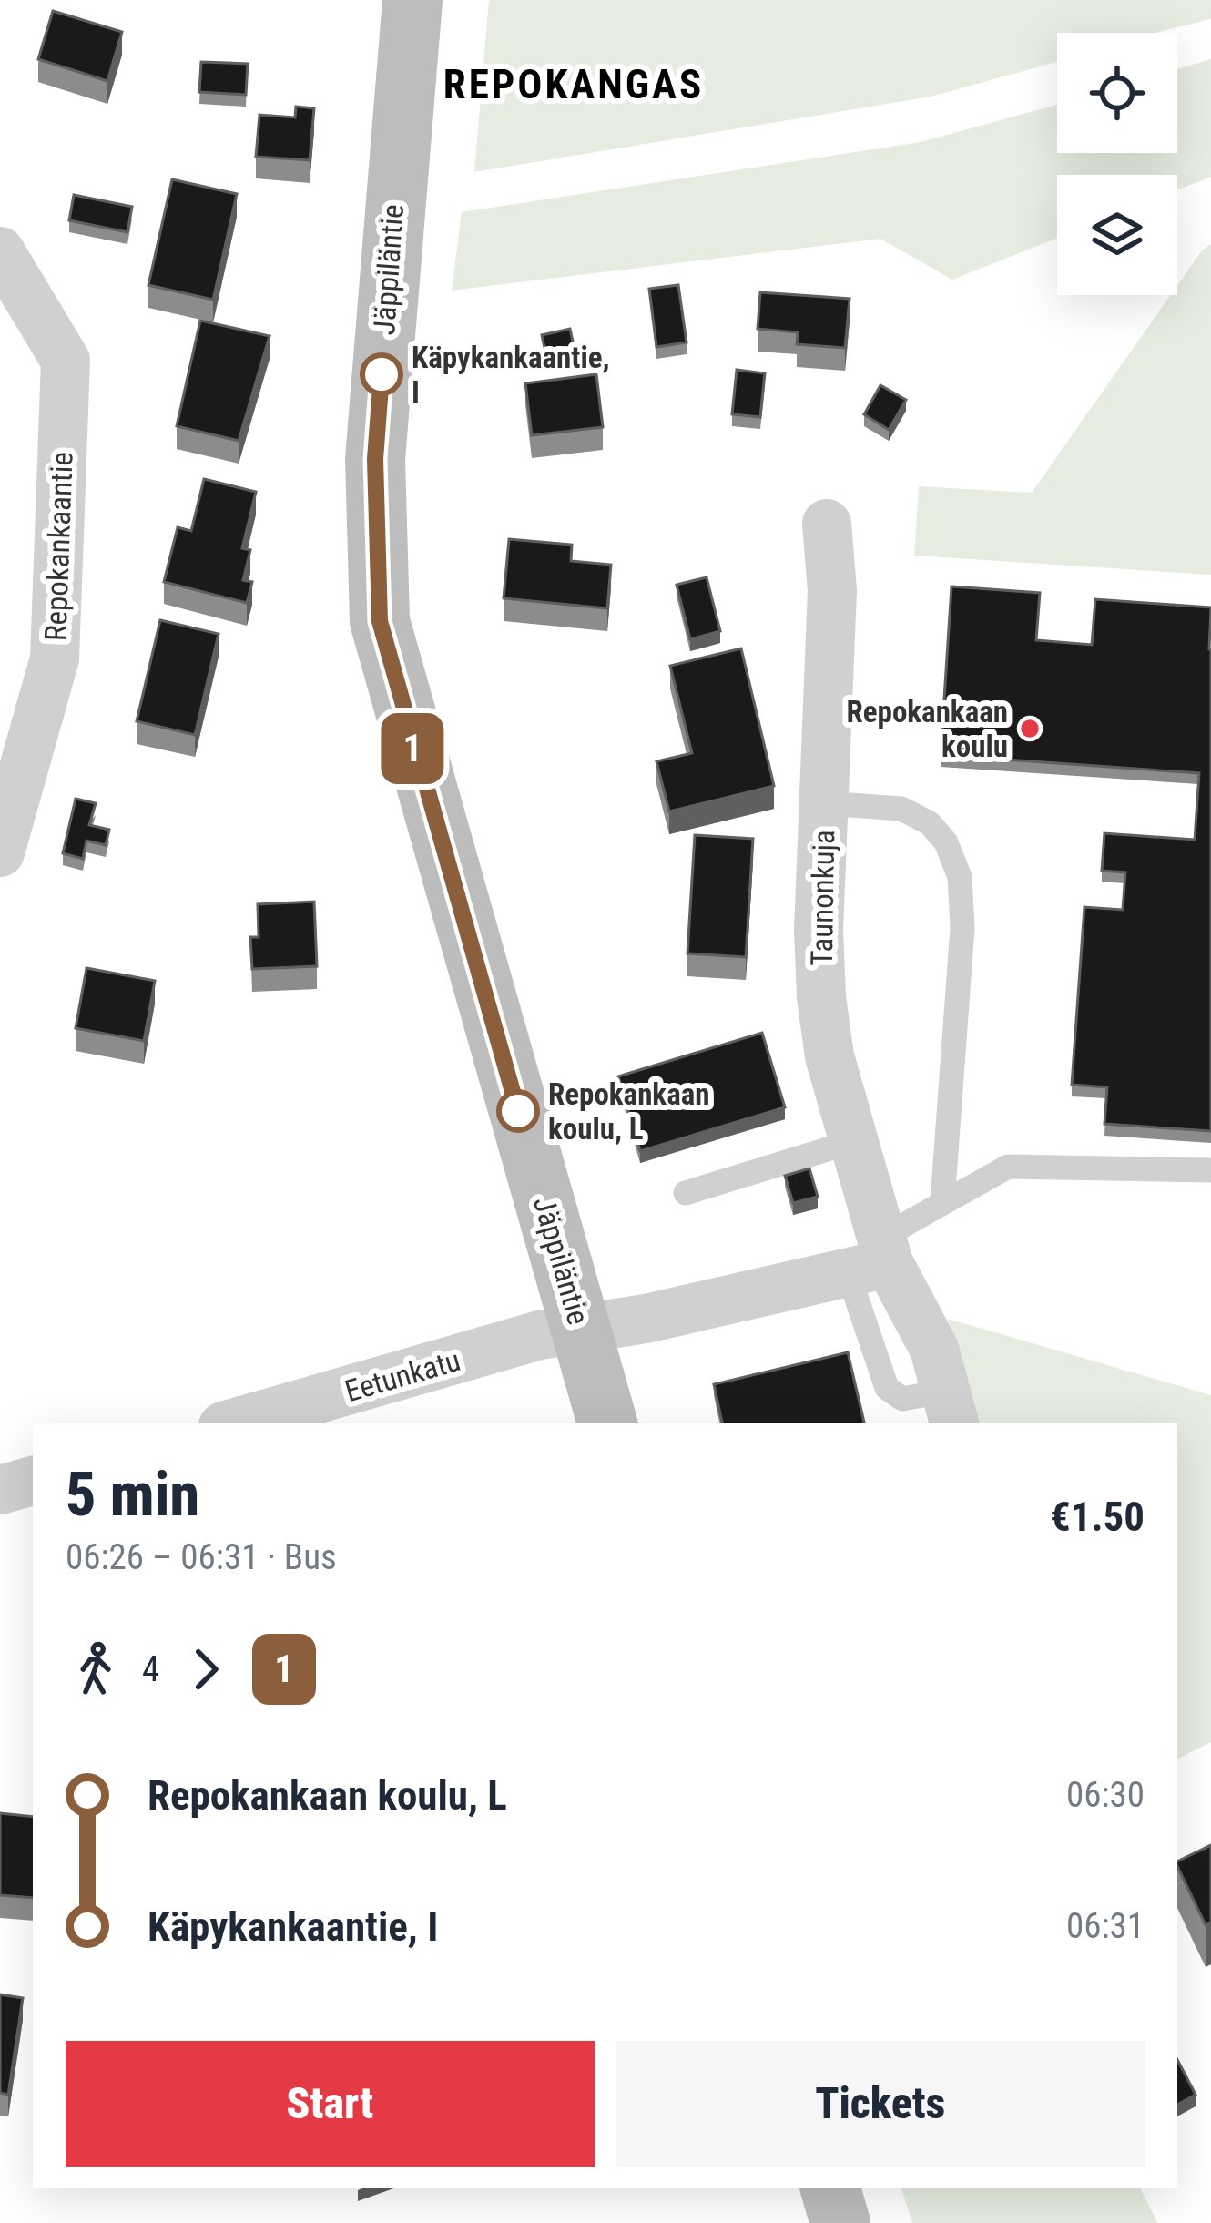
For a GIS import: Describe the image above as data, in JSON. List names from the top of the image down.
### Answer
{
  "streets": {
    "main road": ["Jäppiläntie"],
    "street": ["Repokankaantie", "Taunonkuja", "Eetunkatu"]
  },
  "crossings": [
    ["Jäppiläntie", "Eetunkatu"]
  ],
  "districts": ["REPOKANGAS"],
  "places": ["Käpykankaantie, I", "Repokankaan koulu", "Repokankaan koulu, L"],
  "lines": ["bus line 1"],
  "page": {
    "on_map": "1",
    "heading": ["5 min", "06:26 – 06:31 · Bus", "€1.50"],
    "legs": ["4", "1"],
    "list": [
      {
        "name": "Repokankaan koulu, L",
        "value": "06:30"
      },
      {
        "name": "Käpykankaantie, I",
        "value": "06:31"
      }
    ],
    "buttons": ["Start", "Tickets"]
  }
}
